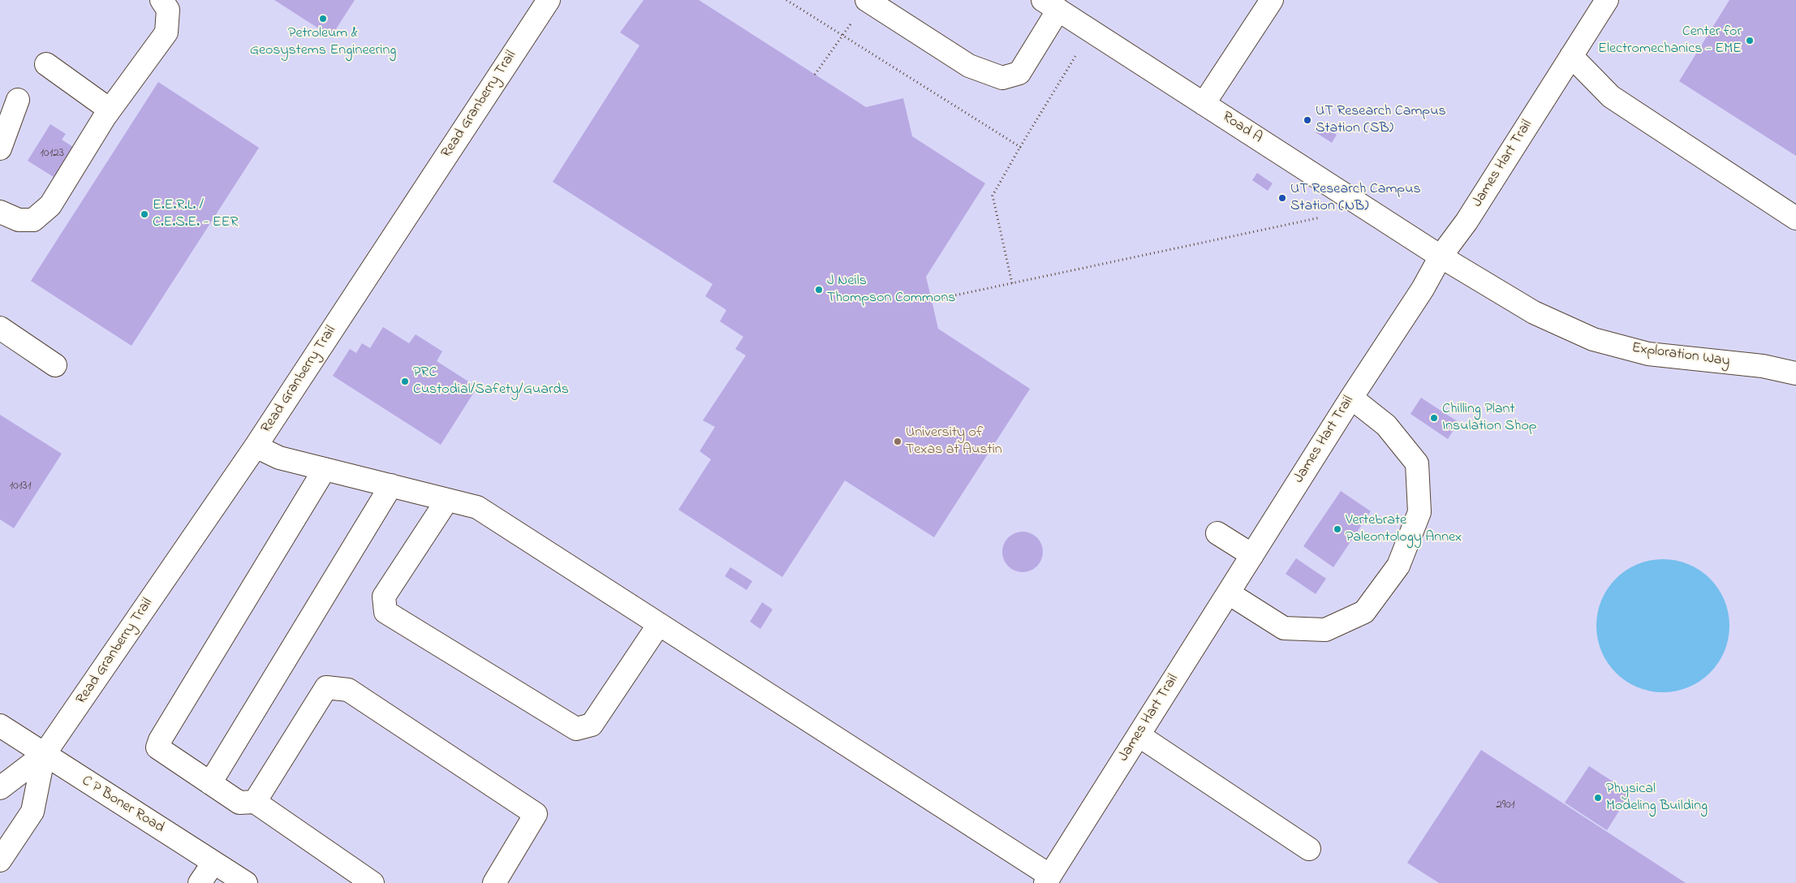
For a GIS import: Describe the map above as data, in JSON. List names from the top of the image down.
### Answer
{
  "streets": {
    "street": [
      "Read Granberry Trail",
      "Road A",
      "James Hart Trail",
      "Exploration Way",
      "C P Boner Road"
    ]
  },
  "crossings": [
    ["Read Granberry Trail", "C P Boner Road"],
    ["Road A", "James Hart Trail"],
    ["Road A", "Exploration Way"],
    ["James Hart Trail", "Exploration Way"]
  ],
  "places": [
    "Petroleum & Geosystems Engineering",
    "Center for Electromechanics - EME",
    "UT Research Campus Station (SB)",
    "UT Research Campus Station (NB)",
    "E.E.R.L. / C.E.S.E. - EER",
    "J Neils Thompson Commons",
    "PRC Custodial/Safety/Guards",
    "Chilling Plant Insulation Shop",
    "University of Texas at Austin",
    "Vertebrate Paleontology Annex",
    "Physical Modeling Building"
  ],
  "house_numbers": ["10123", "10131", "2901"]
}
